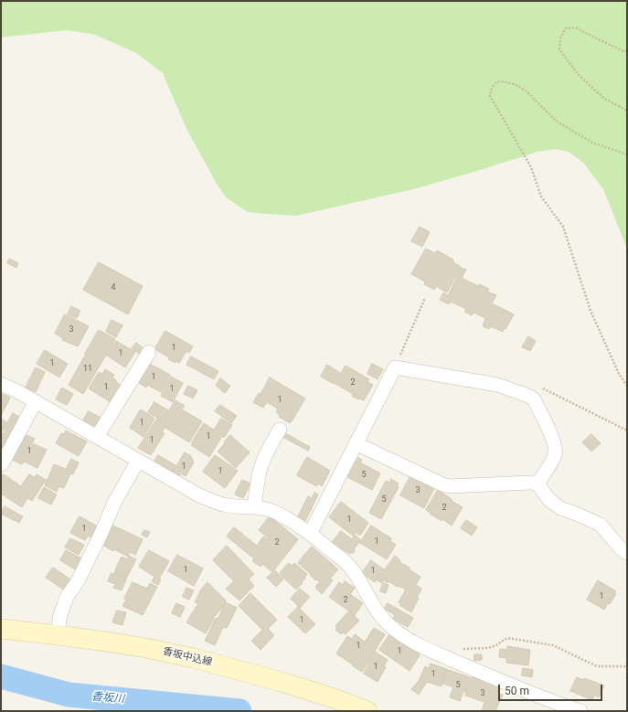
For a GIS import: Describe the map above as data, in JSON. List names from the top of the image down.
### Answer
{
  "streets": {
    "main road": ["香坂中込線"]
  },
  "water": ["香坂川"],
  "house_numbers": [
    "4",
    "3",
    "1",
    "1",
    "1",
    "11",
    "1",
    "2",
    "1",
    "1",
    "1",
    "1",
    "1",
    "1",
    "1",
    "1",
    "1",
    "5",
    "3",
    "5",
    "2",
    "1",
    "1",
    "1",
    "2",
    "1",
    "1",
    "1",
    "2",
    "1",
    "1",
    "1",
    "1",
    "1",
    "5",
    "3"
  ],
  "scale_bar": "50 m"
}
